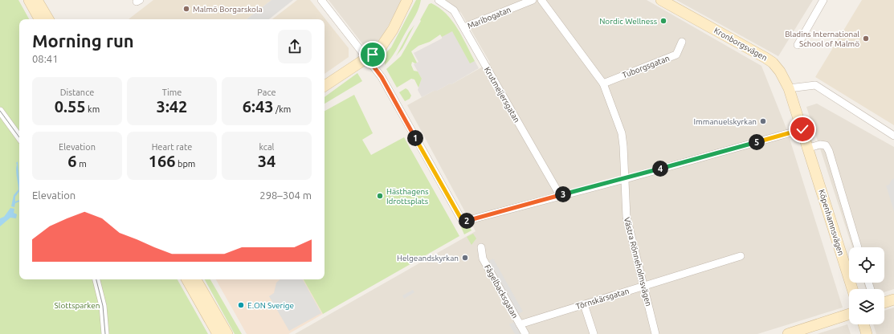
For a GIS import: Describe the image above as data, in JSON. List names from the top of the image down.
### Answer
{
  "streets": {
    "street": [
      "Maribogatan",
      "Kronborgsvägen",
      "Tuborgsgatan",
      "Krutmeijersgatan",
      "Köpenhamnsvägen",
      "Västra Rönneholmsvägen",
      "Fågelbacksgatan",
      "Törnskärsgatan"
    ]
  },
  "crossings": [
    ["Maribogatan", "Krutmeijersgatan"],
    ["Kronborgsvägen", "Köpenhamnsvägen"],
    ["Tuborgsgatan", "Västra Rönneholmsvägen"],
    ["Västra Rönneholmsvägen", "Törnskärsgatan"],
    ["Fågelbacksgatan", "Törnskärsgatan"]
  ],
  "parks": ["Slottsparken"],
  "places": [
    "Malmö Borgarskola",
    "Nordic Wellness",
    "Bladins International School of Malmö",
    "Immanuelskyrkan",
    "Hästhagens Idrottsplats",
    "Helgeandskyrkan",
    "E.ON Sverige"
  ],
  "page": {
    "heading": ["Morning run", "08:41"],
    "stats": [
      ["Distance", "0.55 km"],
      ["Time", "3:42"],
      ["Pace", "6:43 /km"],
      ["Elevation", "6 m"],
      ["Heart rate", "166 bpm"],
      ["kcal", "34"]
    ],
    "pins": [
      "1",
      "5",
      "4",
      "3",
      "2"
    ],
    "chart": ["Elevation", "298–304 m"]
  }
}
